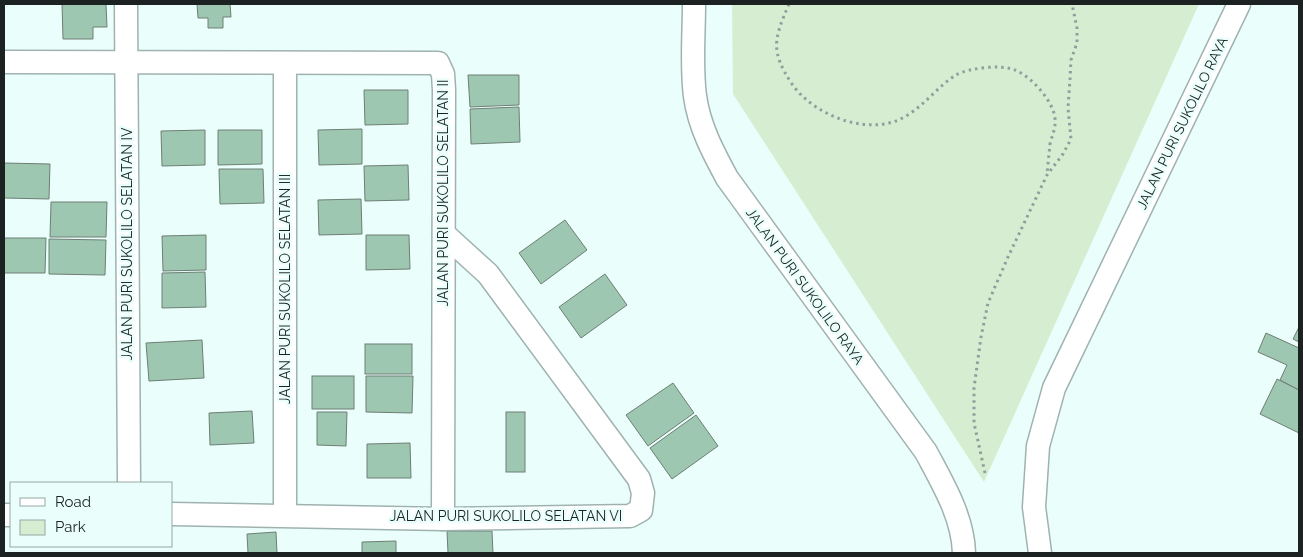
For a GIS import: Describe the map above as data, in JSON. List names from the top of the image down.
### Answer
{
  "streets": {
    "street": [
      "JALAN PURI SUKOLILO RAYA",
      "JALAN PURI SUKOLILO SELATAN II",
      "JALAN PURI SUKOLILO SELATAN IV",
      "JALAN PURI SUKOLILO SELATAN III",
      "JALAN PURI SUKOLILO SELATAN VI"
    ]
  },
  "crossings": [
    ["JALAN PURI SUKOLILO SELATAN II", "JALAN PURI SUKOLILO SELATAN IV"],
    ["JALAN PURI SUKOLILO SELATAN II", "JALAN PURI SUKOLILO SELATAN III"],
    ["JALAN PURI SUKOLILO SELATAN II", "JALAN PURI SUKOLILO SELATAN VI"],
    ["JALAN PURI SUKOLILO SELATAN III", "JALAN PURI SUKOLILO SELATAN VI"]
  ],
  "legend": ["Road", "Park"]
}
